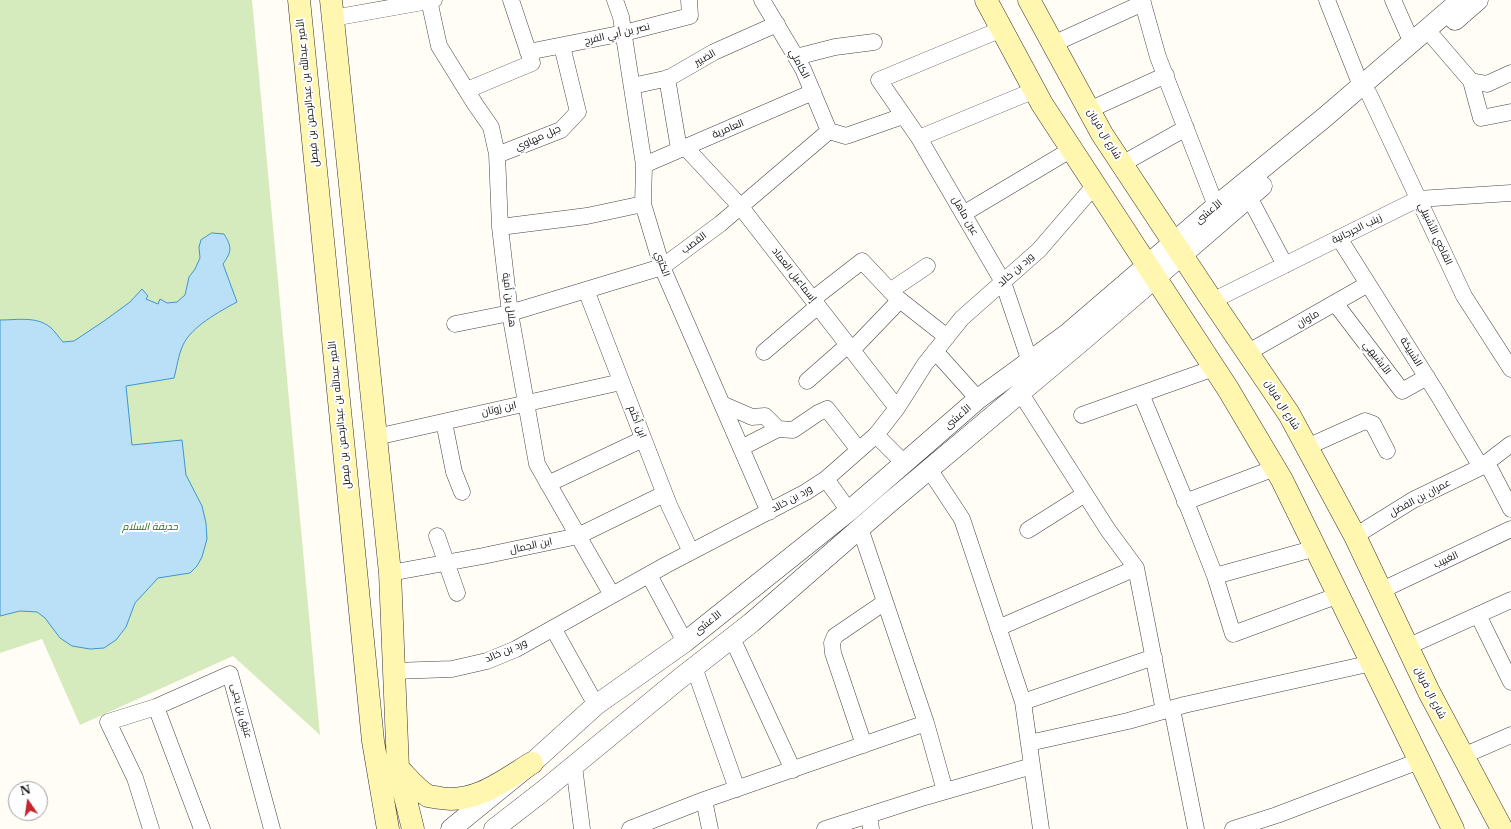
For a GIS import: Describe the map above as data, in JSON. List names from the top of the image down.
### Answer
{
  "streets": {
    "main road": ["الأمير عبدالله بن عبدالرحمن بن فيصل", "شارع ال فريان"],
    "street": [
      "نصر بن أبي الفرج",
      "الضبير",
      "الكاملي",
      "العامرية",
      "جبل مهاوي",
      "الأعشى",
      "عين ماهل",
      "زينب الجرجانية",
      "القاضي الأشبيلي",
      "القصب",
      "الكتبي",
      "ورد بن خالد",
      "إسماعيل العماد",
      "هلال بن أمية",
      "ماوان",
      "الشبيكة",
      "الأبشيهي",
      "ابن زوتان",
      "ابن أكثم",
      "عمران بن الفضل",
      "ابن الجمال",
      "الغبيب",
      "عتيق بن يحيى"
    ]
  },
  "crossings": [
    ["نصر بن أبي الفرج", "جبل مهاوي"],
    ["نصر بن أبي الفرج", "الكتبي"],
    ["الضبير", "الكاملي"],
    ["الضبير", "الكتبي"],
    ["الكاملي", "العامرية"],
    ["الكاملي", "القصب"],
    ["العامرية", "الكتبي"],
    ["العامرية", "إسماعيل العماد"],
    ["شارع ال فريان", "الأعشى"],
    ["شارع ال فريان", "زينب الجرجانية"],
    ["شارع ال فريان", "ماوان"],
    ["شارع ال فريان", "عمران بن الفضل"],
    ["شارع ال فريان", "الغبيب"],
    ["جبل مهاوي", "هلال بن أمية"],
    ["الأعشى", "عين ماهل"],
    ["الأعشى", "القاضي الأشبيلي"],
    ["عين ماهل", "ورد بن خالد"],
    ["زينب الجرجانية", "القاضي الأشبيلي"],
    ["زينب الجرجانية", "الشبيكة"],
    ["القصب", "الكتبي"],
    ["القصب", "إسماعيل العماد"],
    ["القصب", "هلال بن أمية"],
    ["القصب", "ابن أكثم"],
    ["الكتبي", "ورد بن خالد"],
    ["ورد بن خالد", "إسماعيل العماد"],
    ["ورد بن خالد", "هلال بن أمية"],
    ["ورد بن خالد", "ابن أكثم"],
    ["هلال بن أمية", "ابن زوتان"],
    ["هلال بن أمية", "ابن الجمال"],
    ["ماوان", "الشبيكة"],
    ["ماوان", "الأبشيهي"],
    ["الشبيكة", "الأبشيهي"],
    ["الشبيكة", "عمران بن الفضل"],
    ["ابن زوتان", "ابن أكثم"],
    ["ابن أكثم", "ابن الجمال"]
  ],
  "parks": ["حديقة السلام"],
  "north": "top"
}
